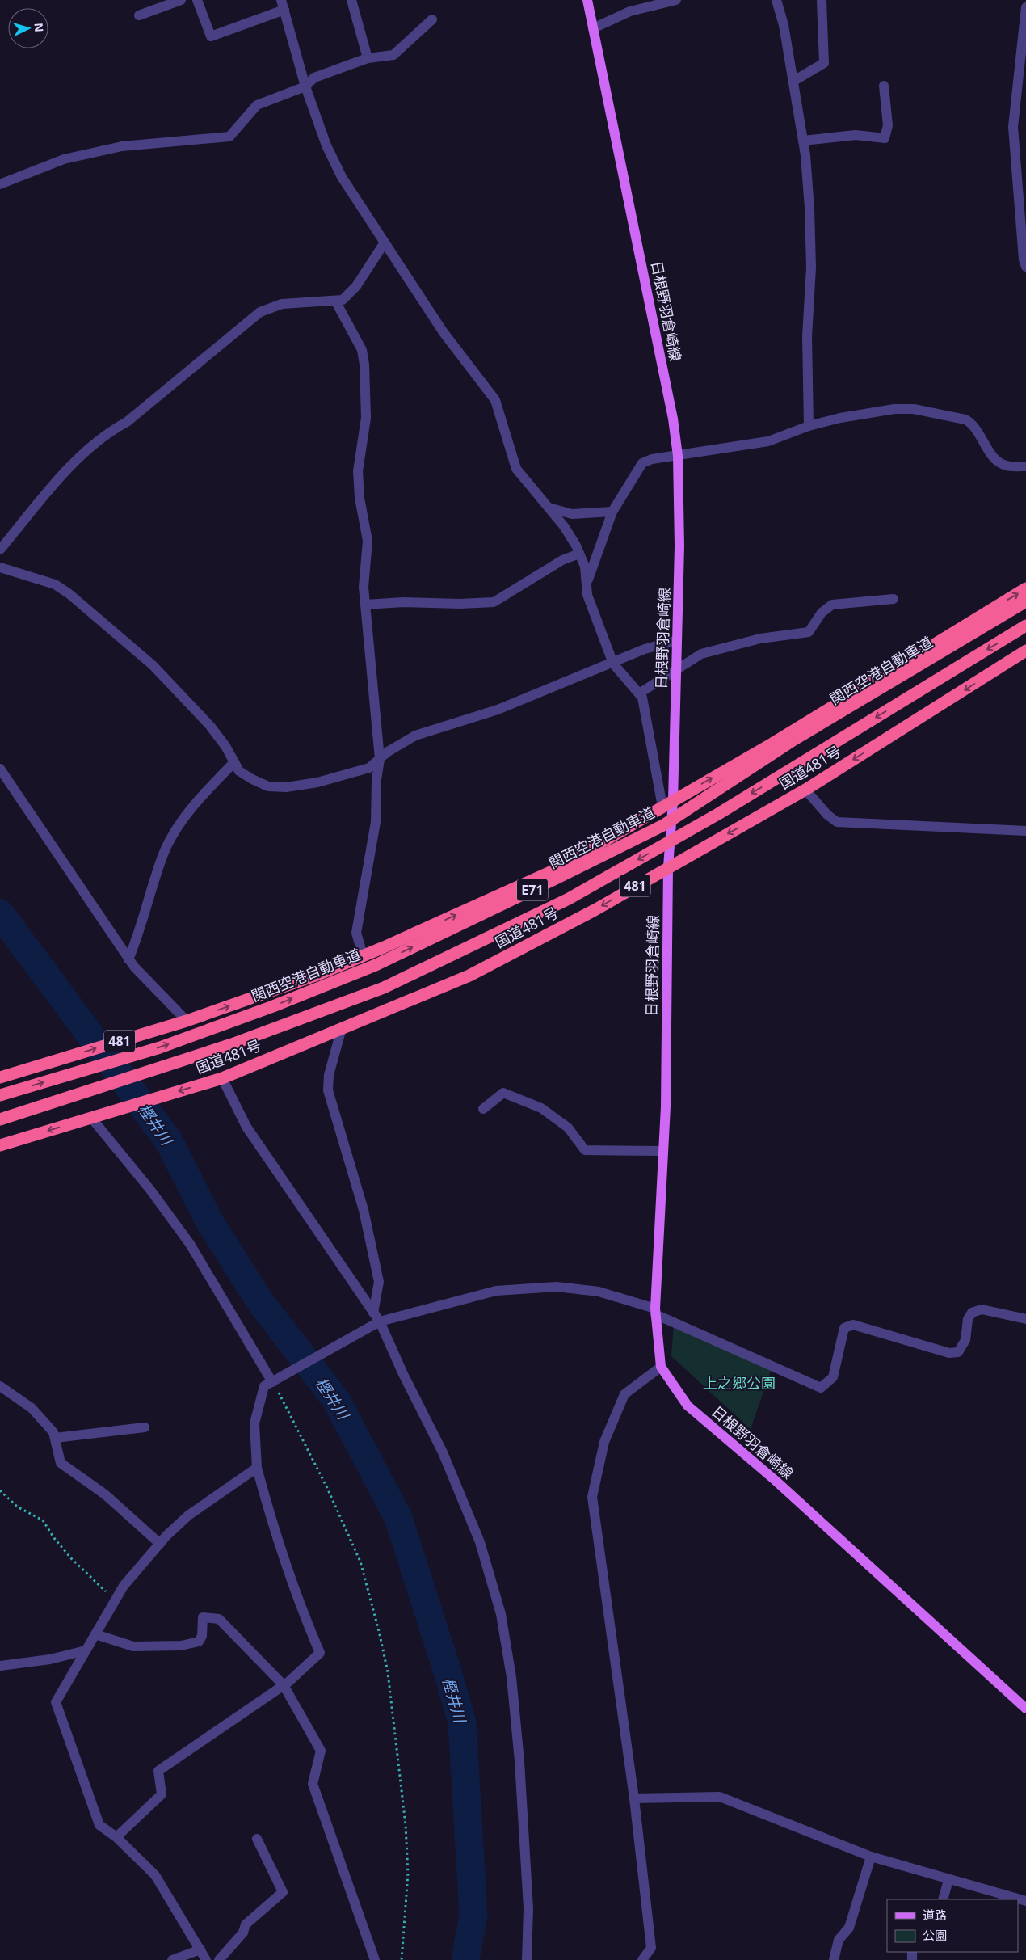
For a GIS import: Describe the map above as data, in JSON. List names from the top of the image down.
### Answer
{
  "streets": {
    "highway": [
      "関西空港自動車道",
      "国道481号",
      "481",
      "E71"
    ],
    "main road": ["日根野羽倉崎線"]
  },
  "crossings": [
    ["日根野羽倉崎線", "国道481号"],
    ["日根野羽倉崎線", "481"]
  ],
  "water": ["樫井川"],
  "parks": ["上之郷公園"],
  "legend": ["道路", "公園"],
  "north": "right"
}
